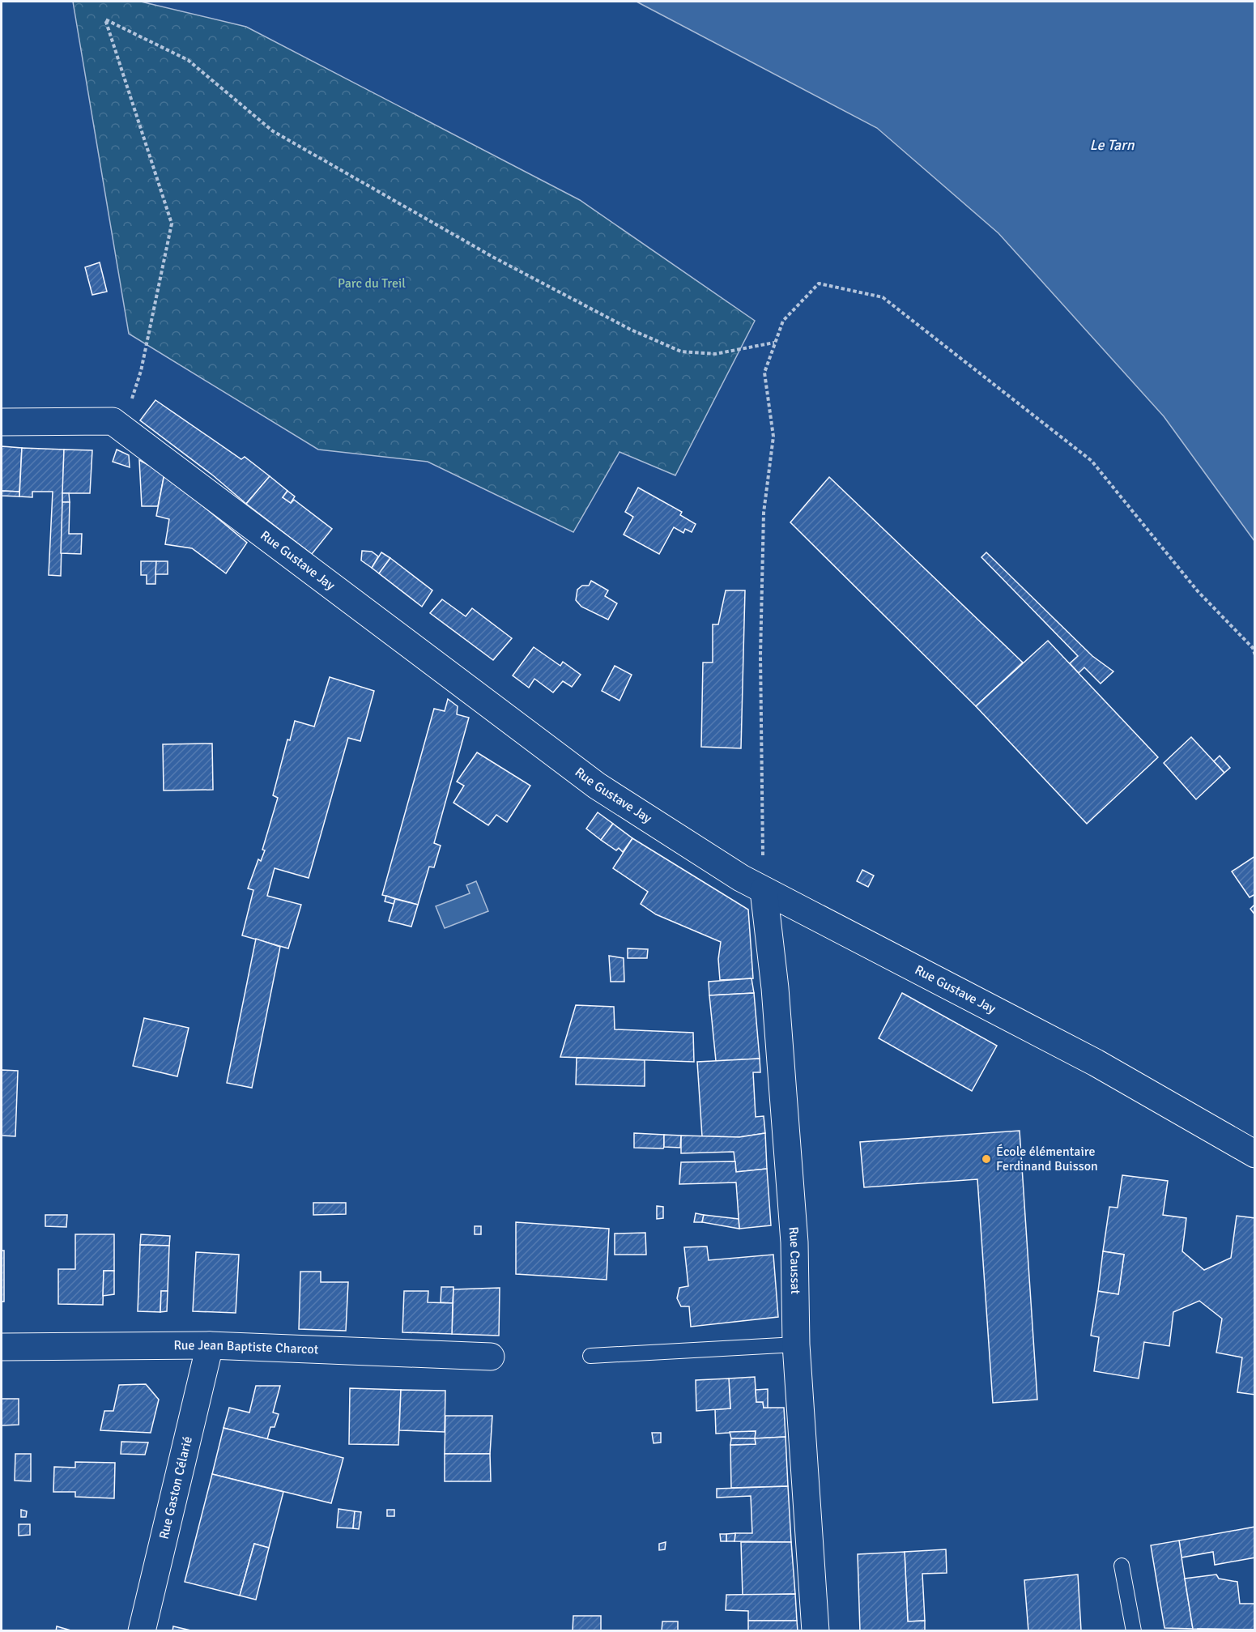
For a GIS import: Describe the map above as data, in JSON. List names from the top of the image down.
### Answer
{
  "streets": {
    "street": [
      "Rue Gustave Jay",
      "Rue Caussat",
      "Rue Jean Baptiste Charcot",
      "Rue Gaston Célarié"
    ]
  },
  "crossings": [
    ["Rue Gustave Jay", "Rue Caussat"],
    ["Rue Jean Baptiste Charcot", "Rue Gaston Célarié"]
  ],
  "water": ["Le Tarn"],
  "parks": ["Parc du Treil"],
  "places": ["École élémentaire Ferdinand Buisson"]
}
